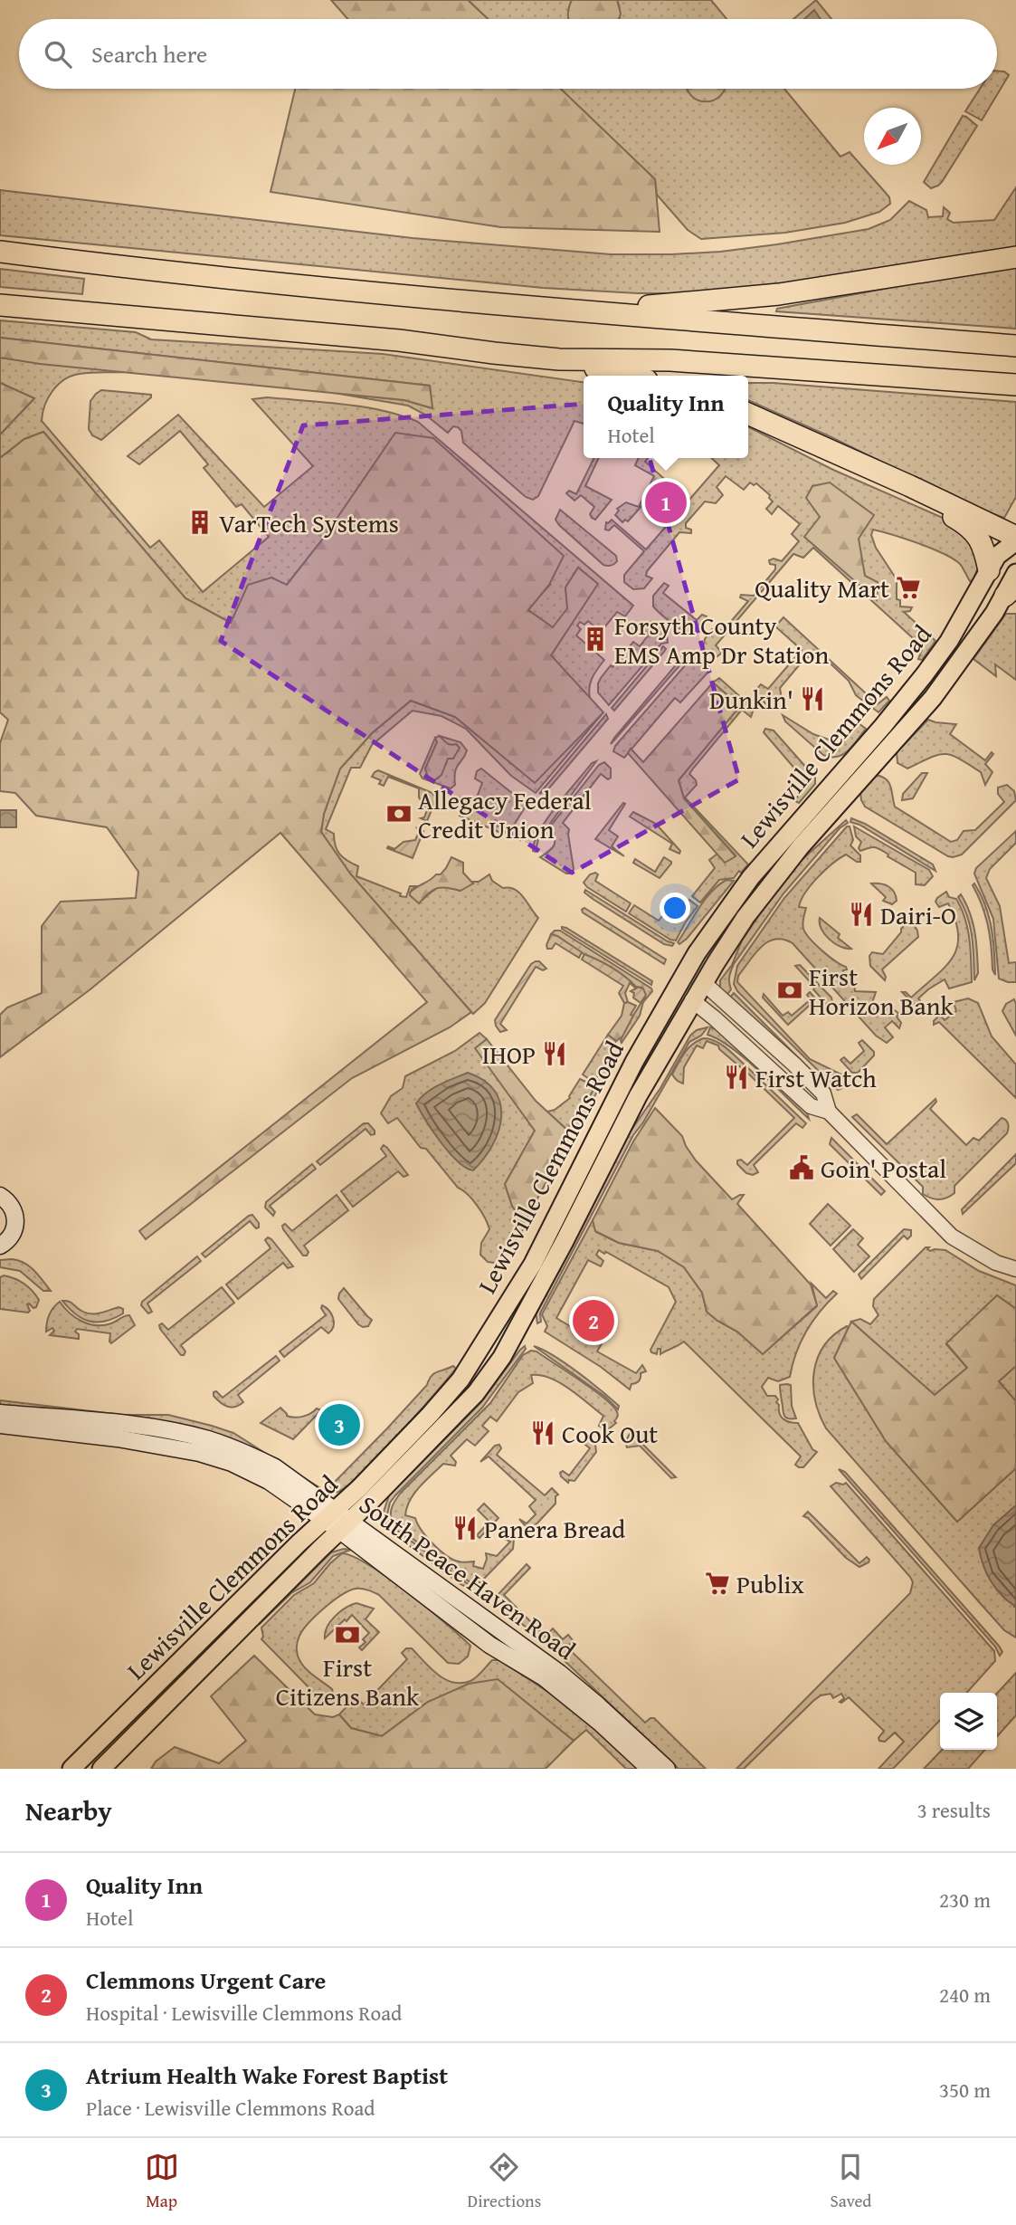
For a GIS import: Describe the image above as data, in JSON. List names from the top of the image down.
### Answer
{
  "streets": {
    "main road": ["Lewisville Clemmons Road", "South Peace Haven Road"]
  },
  "crossings": [
    ["Lewisville Clemmons Road", "South Peace Haven Road"]
  ],
  "places": {
    "building": ["VarTech Systems", "Forsyth County EMS Amp Dr Station"],
    "supermarket": ["Quality Mart", "Publix"],
    "restaurant": [
      "Dunkin'",
      "Dairi-O",
      "IHOP",
      "First Watch",
      "Cook Out",
      "Panera Bread"
    ],
    "bank": ["Allegacy Federal Credit Union", "First Horizon Bank", "First Citizens Bank"],
    "public building": ["Goin' Postal"]
  },
  "north": "bottom left",
  "page": {
    "search": "Search here",
    "popup": ["Quality Inn", "Hotel"],
    "pins": ["1", "2", "3"],
    "heading": ["Nearby", "3 results"],
    "list": [
      {
        "mark": "1",
        "name": "Quality Inn",
        "note": "Hotel",
        "value": "230 m"
      },
      {
        "mark": "2",
        "name": "Clemmons Urgent Care",
        "note": "Hospital · Lewisville Clemmons Road",
        "value": "240 m"
      },
      {
        "mark": "3",
        "name": "Atrium Health Wake Forest Baptist",
        "note": "Place · Lewisville Clemmons Road",
        "value": "350 m"
      }
    ],
    "nav": ["Map", "Directions", "Saved"]
  }
}
